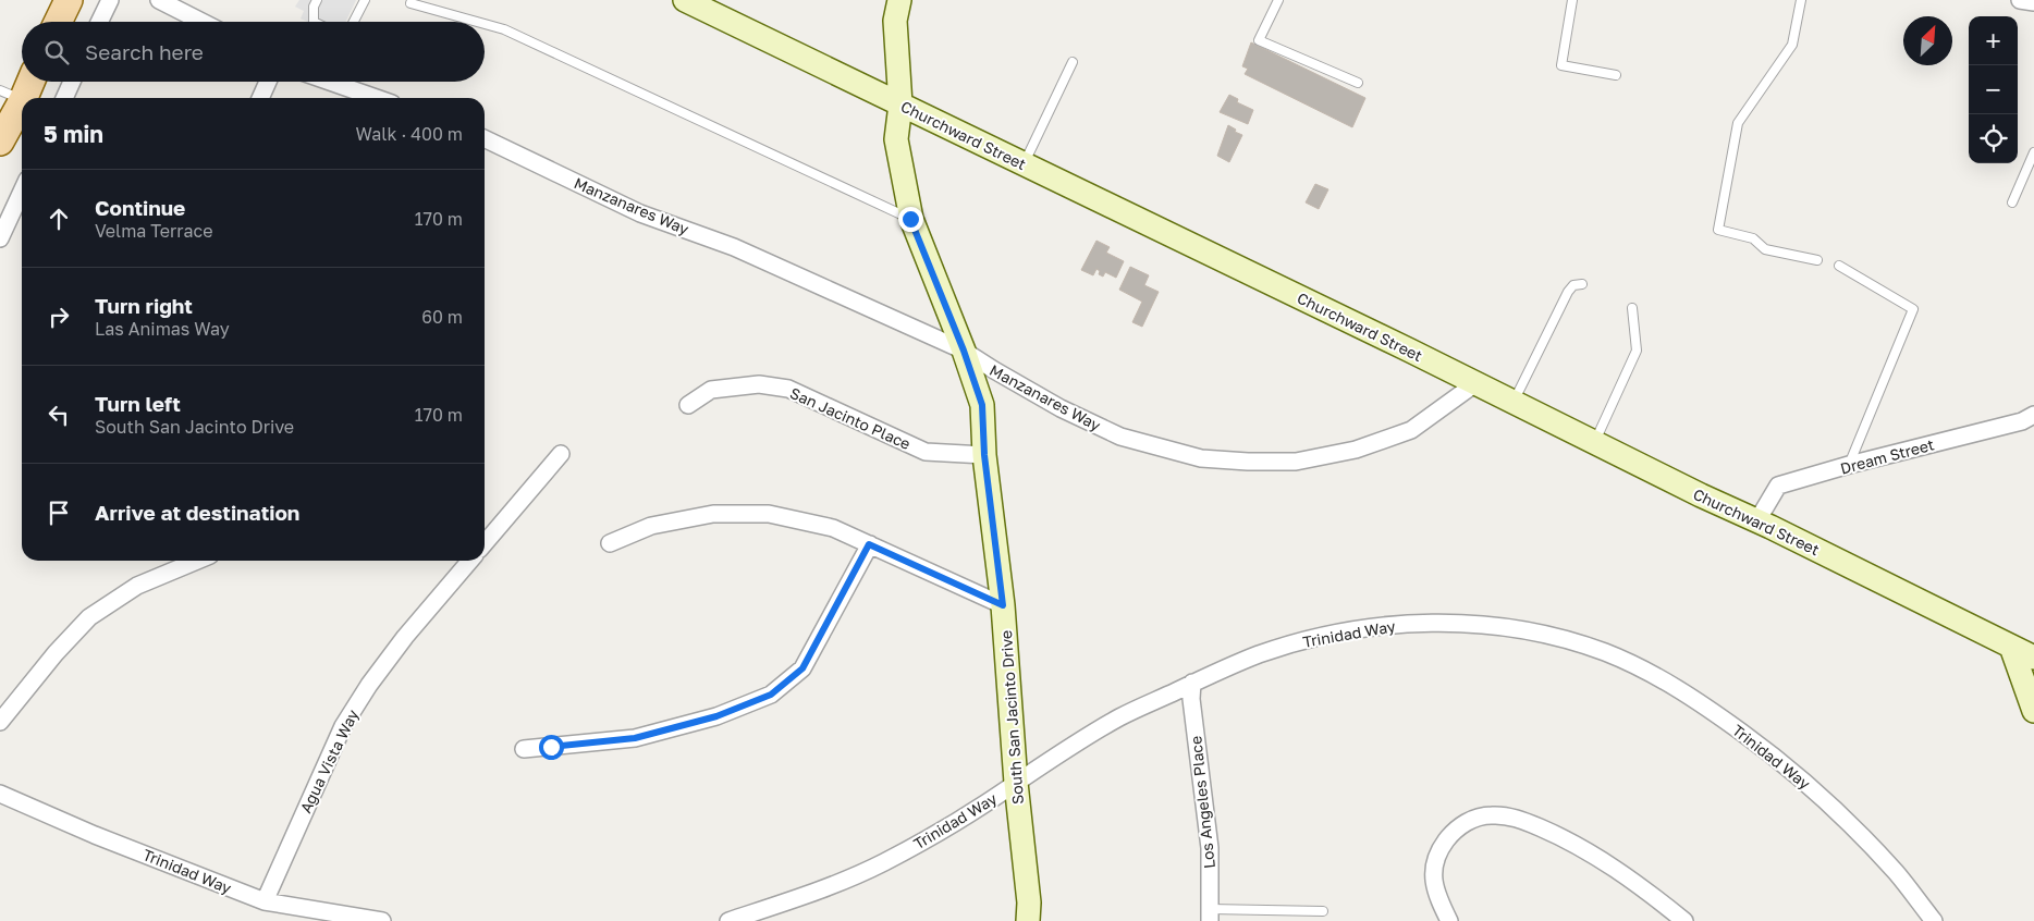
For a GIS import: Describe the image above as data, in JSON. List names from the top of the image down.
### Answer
{
  "streets": {
    "street": [
      "Churchward Street",
      "Manzanares Way",
      "San Jacinto Place",
      "Dream Street",
      "Trinidad Way",
      "South San Jacinto Drive",
      "Agua Vista Way",
      "Los Angeles Place"
    ]
  },
  "crossings": [
    ["Churchward Street", "Manzanares Way"],
    ["Churchward Street", "Dream Street"],
    ["Churchward Street", "South San Jacinto Drive"],
    ["Manzanares Way", "South San Jacinto Drive"],
    ["San Jacinto Place", "South San Jacinto Drive"],
    ["Trinidad Way", "South San Jacinto Drive"],
    ["Trinidad Way", "Agua Vista Way"],
    ["Trinidad Way", "Los Angeles Place"]
  ],
  "north": "top right",
  "page": {
    "map_buttons": ["+", "−"],
    "search": "Search here",
    "heading": ["5 min", "Walk · 400 m"],
    "list": [
      ["Continue", "Velma Terrace", "170 m"],
      ["Turn right", "Las Animas Way", "60 m"],
      ["Turn left", "South San Jacinto Drive", "170 m"],
      "Arrive at destination"
    ]
  }
}
